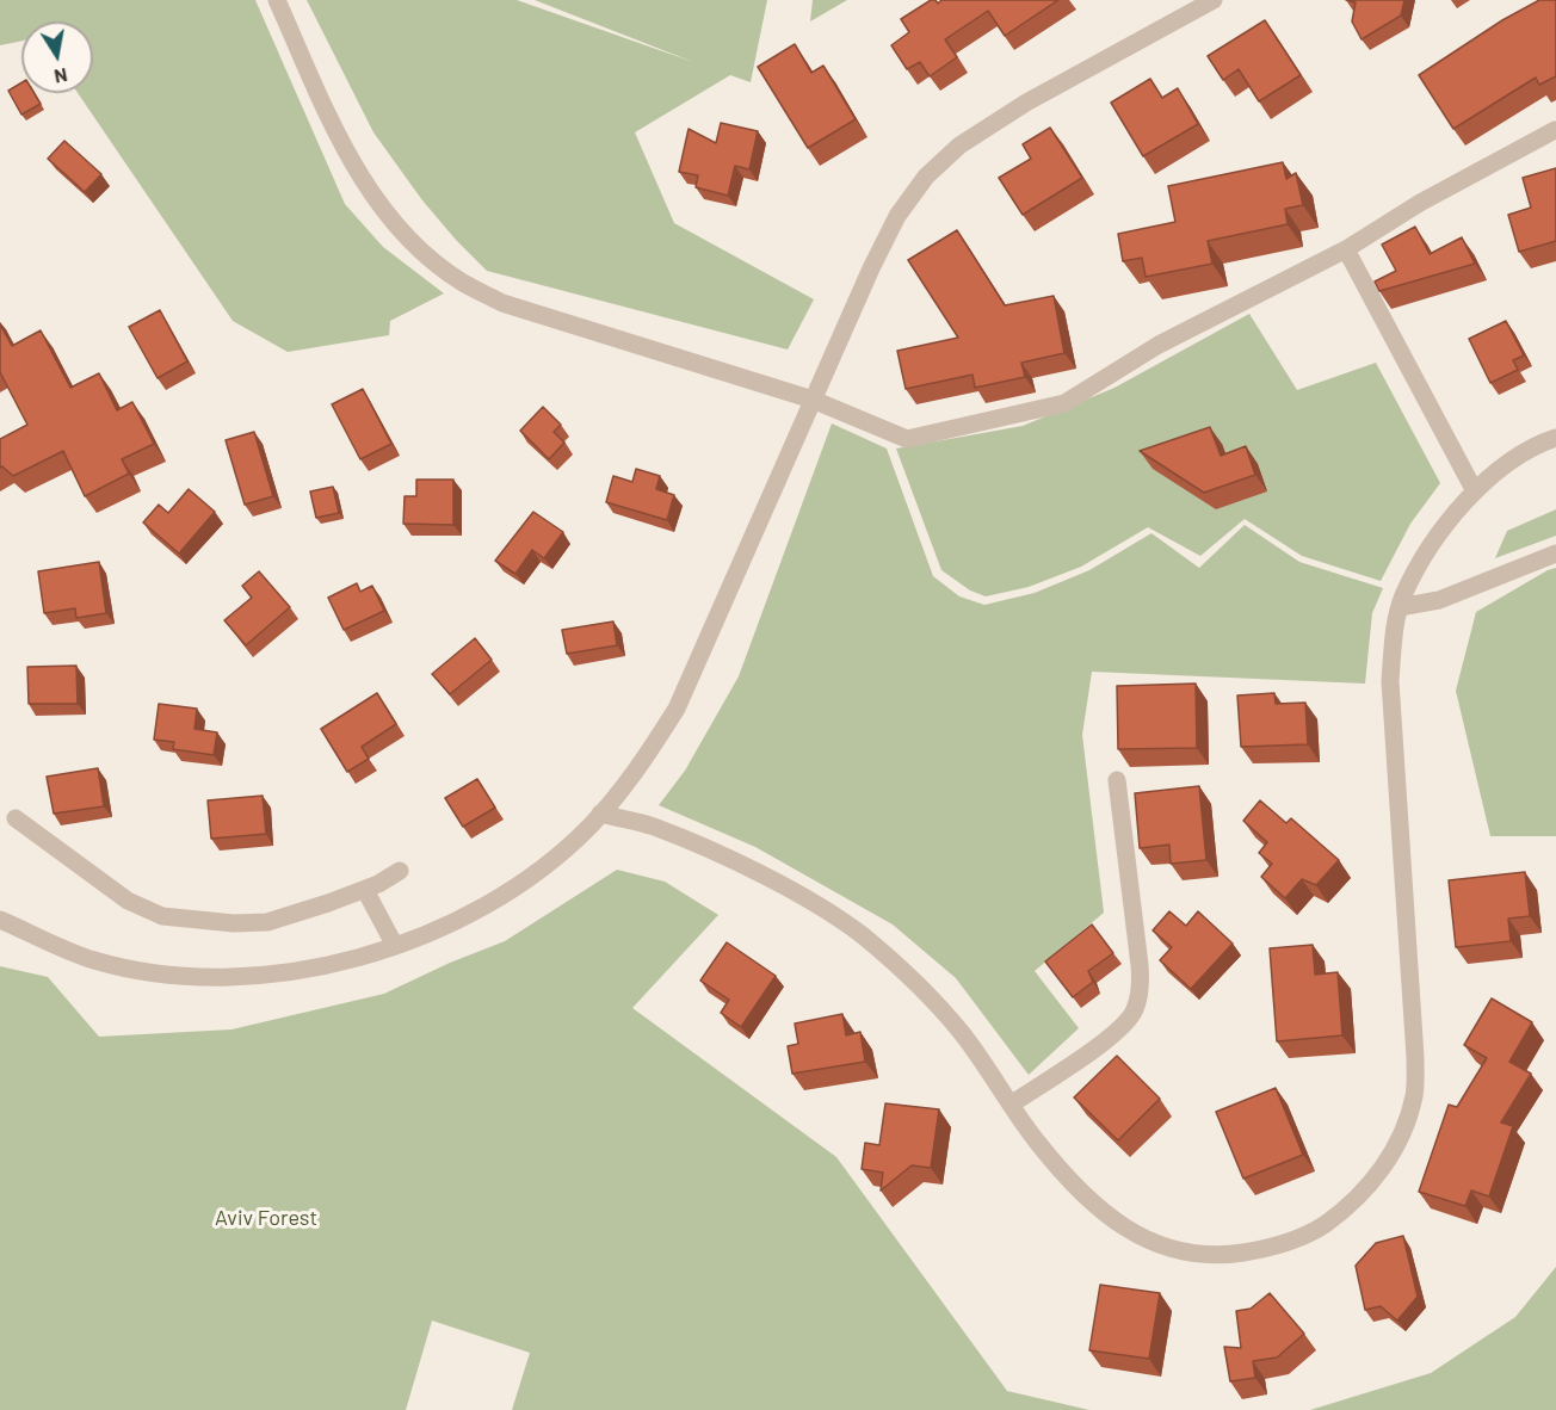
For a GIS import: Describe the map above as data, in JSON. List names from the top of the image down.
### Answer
{
  "parks": ["Aviv Forest"],
  "north": "bottom"
}
